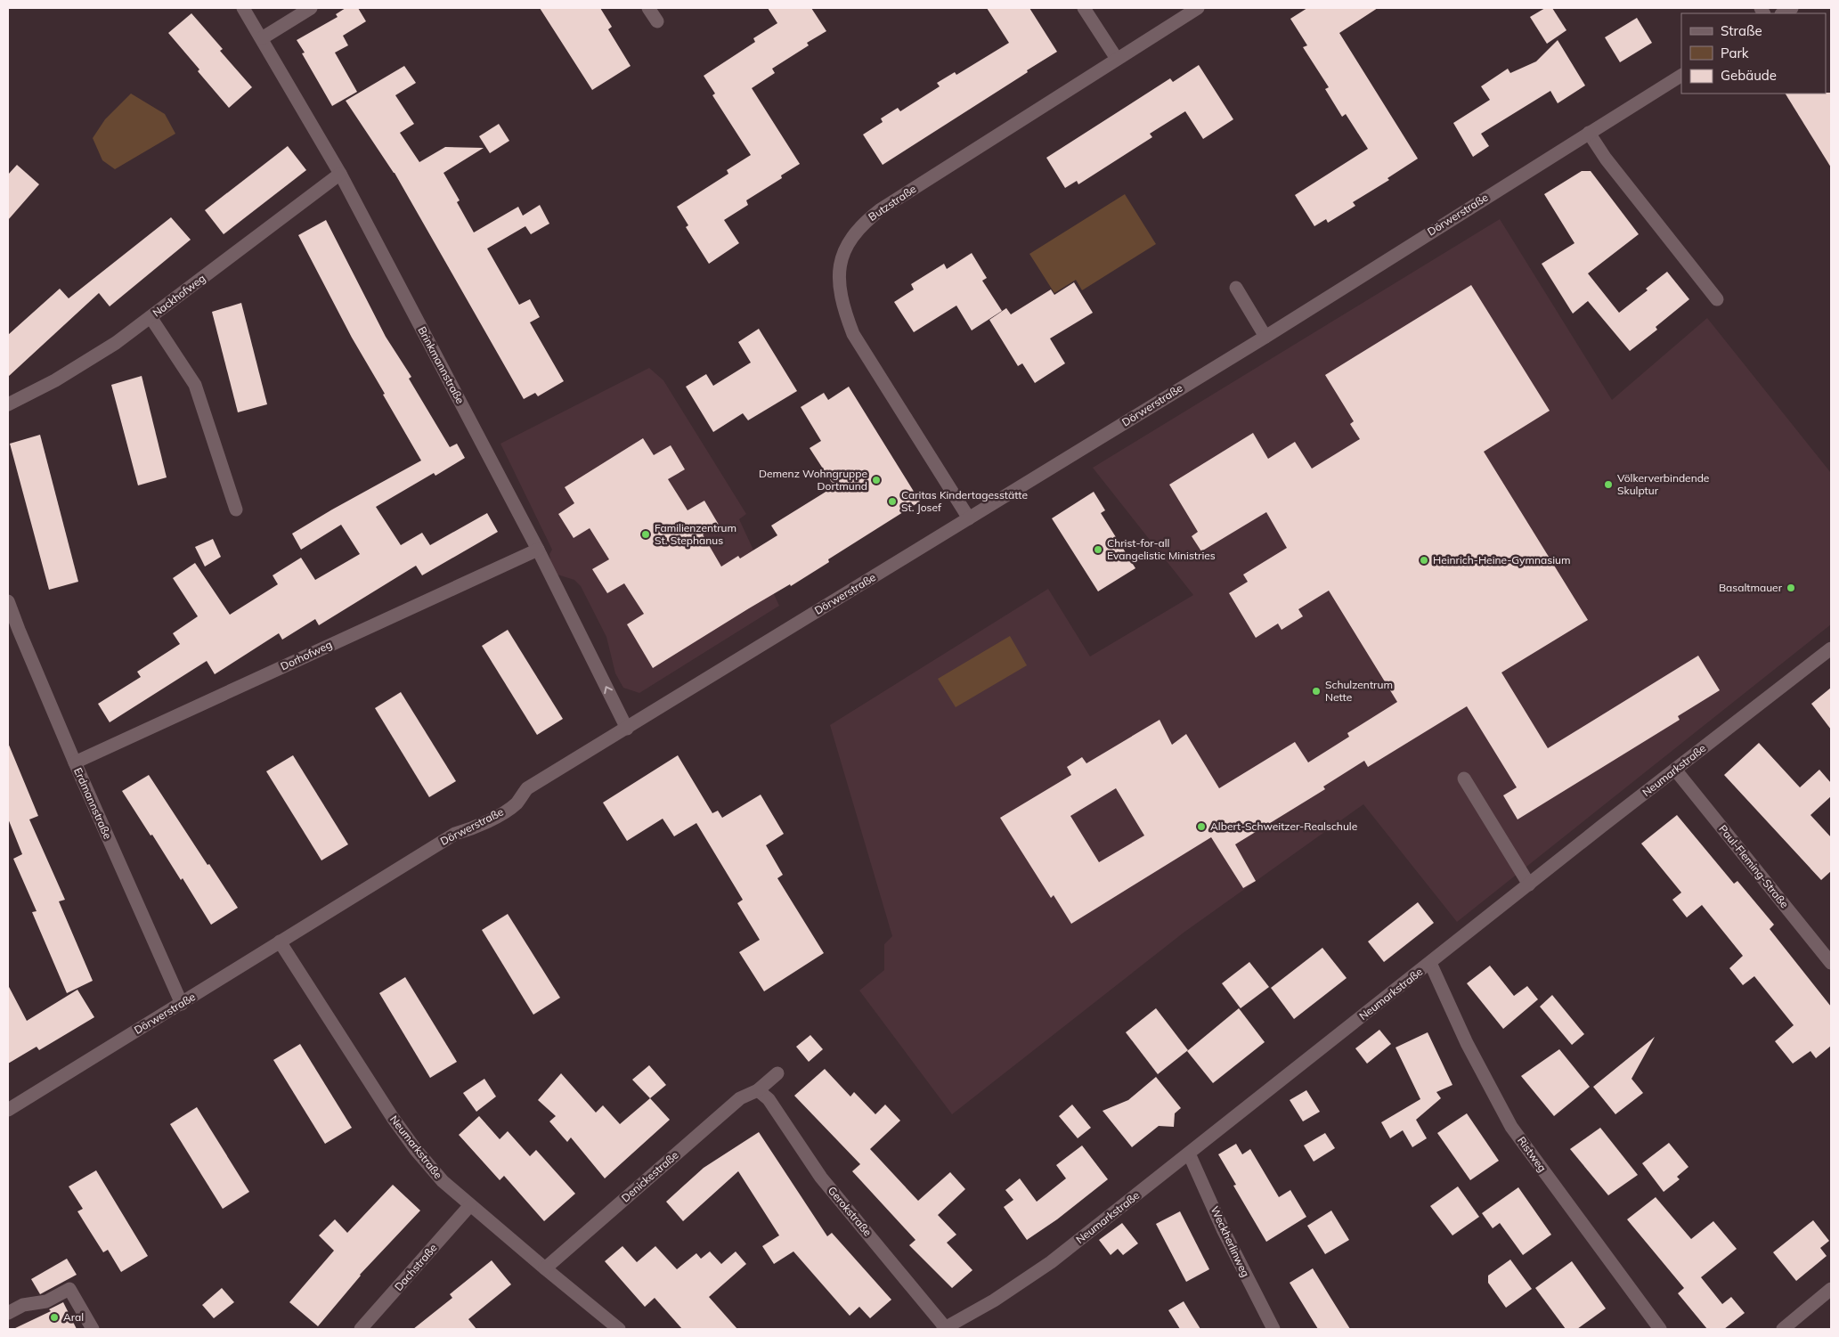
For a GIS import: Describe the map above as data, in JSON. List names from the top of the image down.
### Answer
{
  "streets": {
    "street": [
      "Butzstraße",
      "Dörwerstraße",
      "Nackhofweg",
      "Brinkmannstraße",
      "Dorhofweg",
      "Neumarkstraße",
      "Erdmannstraße",
      "Paul-Fleming-Straße",
      "Ristweg",
      "Denickestraße",
      "Gerokstraße",
      "Weckherlinweg",
      "Dachstraße"
    ]
  },
  "crossings": [
    ["Butzstraße", "Dörwerstraße"],
    ["Dörwerstraße", "Brinkmannstraße"],
    ["Dörwerstraße", "Neumarkstraße"],
    ["Dörwerstraße", "Erdmannstraße"],
    ["Nackhofweg", "Brinkmannstraße"],
    ["Brinkmannstraße", "Dorhofweg"],
    ["Dorhofweg", "Erdmannstraße"],
    ["Neumarkstraße", "Paul-Fleming-Straße"],
    ["Neumarkstraße", "Ristweg"],
    ["Neumarkstraße", "Denickestraße"],
    ["Neumarkstraße", "Gerokstraße"],
    ["Neumarkstraße", "Weckherlinweg"],
    ["Neumarkstraße", "Dachstraße"],
    ["Denickestraße", "Gerokstraße"]
  ],
  "places": [
    "Demenz Wohngruppe Dortmund",
    "Völkerverbindende Skulptur",
    "Caritas Kindertagesstätte St. Josef",
    "Familienzentrum St. Stephanus",
    "Christ-for-all Evangelistic Ministries",
    "Heinrich-Heine-Gymnasium",
    "Basaltmauer",
    "Schulzentrum Nette",
    "Albert-Schweitzer-Realschule",
    "Aral"
  ],
  "legend": ["Straße", "Park", "Gebäude"]
}
